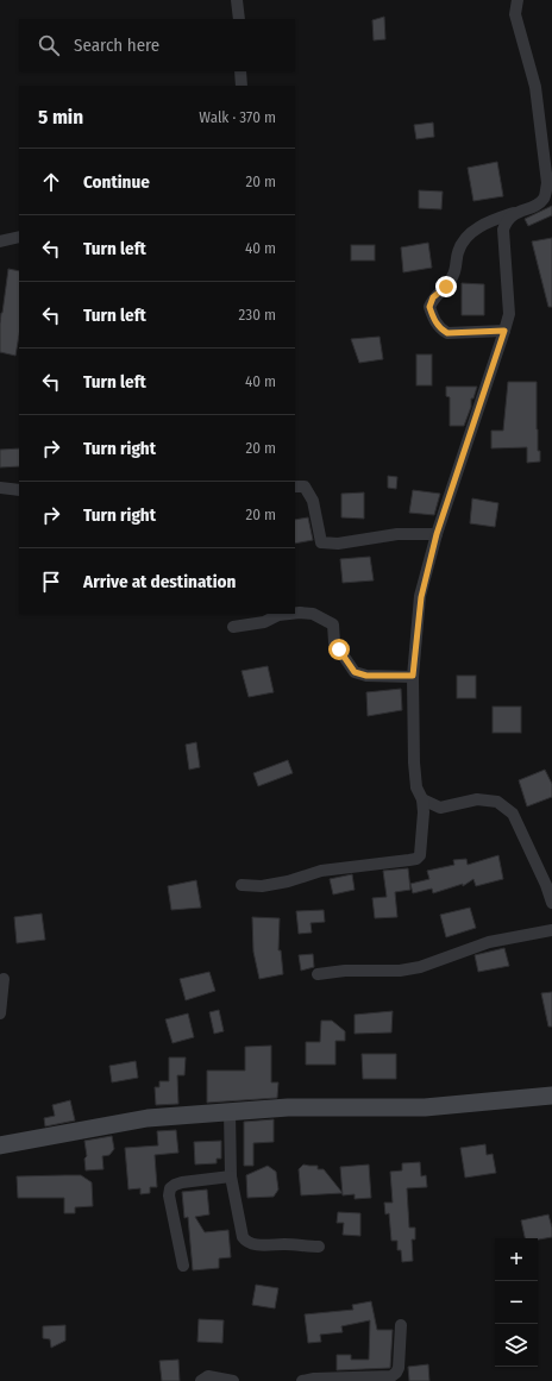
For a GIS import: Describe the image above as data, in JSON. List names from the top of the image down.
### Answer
{
  "page": {
    "search": "Search here",
    "heading": ["5 min", "Walk · 370 m"],
    "list": [
      ["Continue", "20 m"],
      ["Turn left", "40 m"],
      ["Turn left", "230 m"],
      ["Turn left", "40 m"],
      ["Turn right", "20 m"],
      ["Turn right", "20 m"],
      "Arrive at destination"
    ],
    "map_buttons": ["+", "−"]
  }
}
